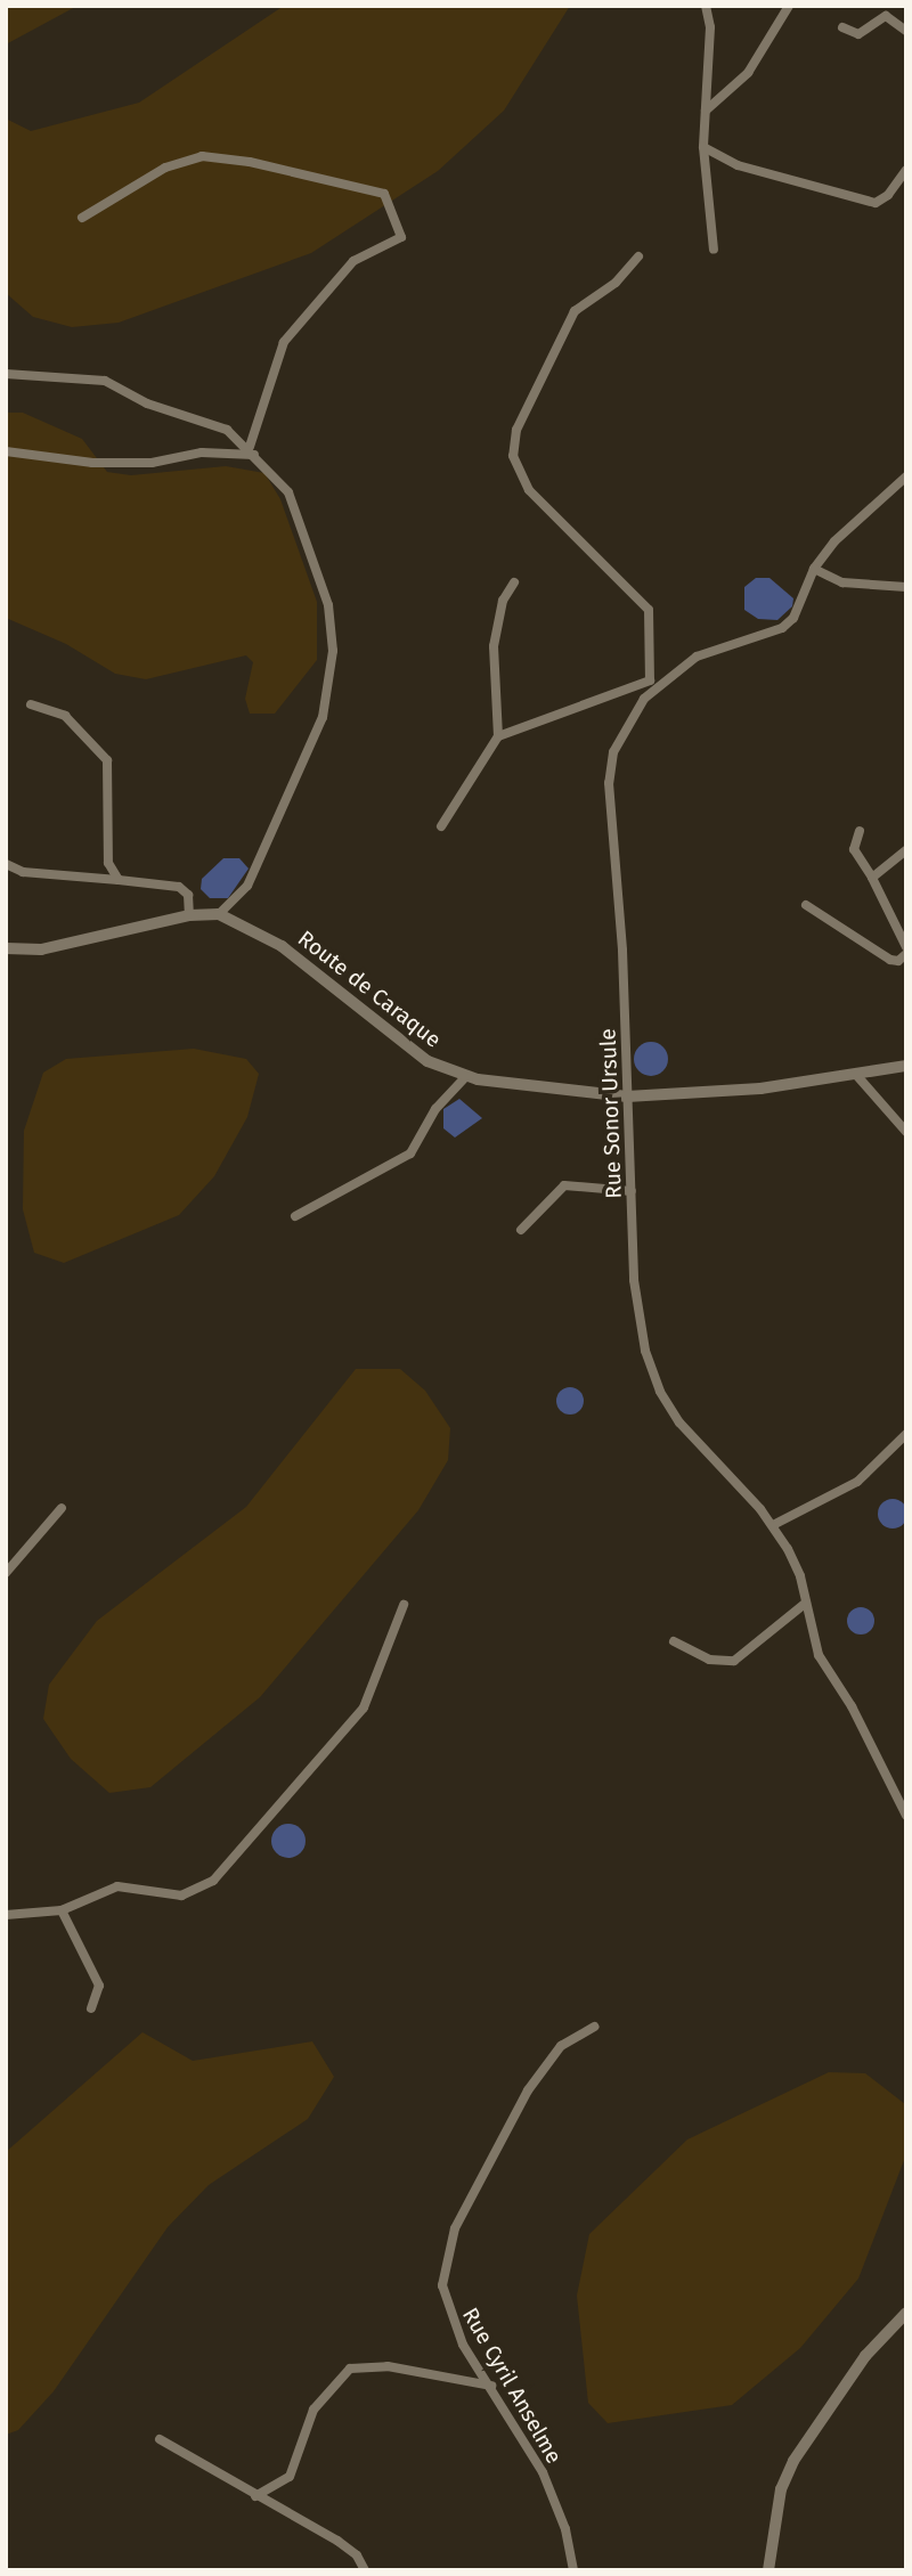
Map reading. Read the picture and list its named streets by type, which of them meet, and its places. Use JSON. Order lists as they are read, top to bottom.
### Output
{
  "streets": {
    "street": ["Route de Caraque", "Rue Sonor Ursule", "Rue Cyril Anselme"]
  },
  "crossings": [
    ["Route de Caraque", "Rue Sonor Ursule"]
  ]
}
